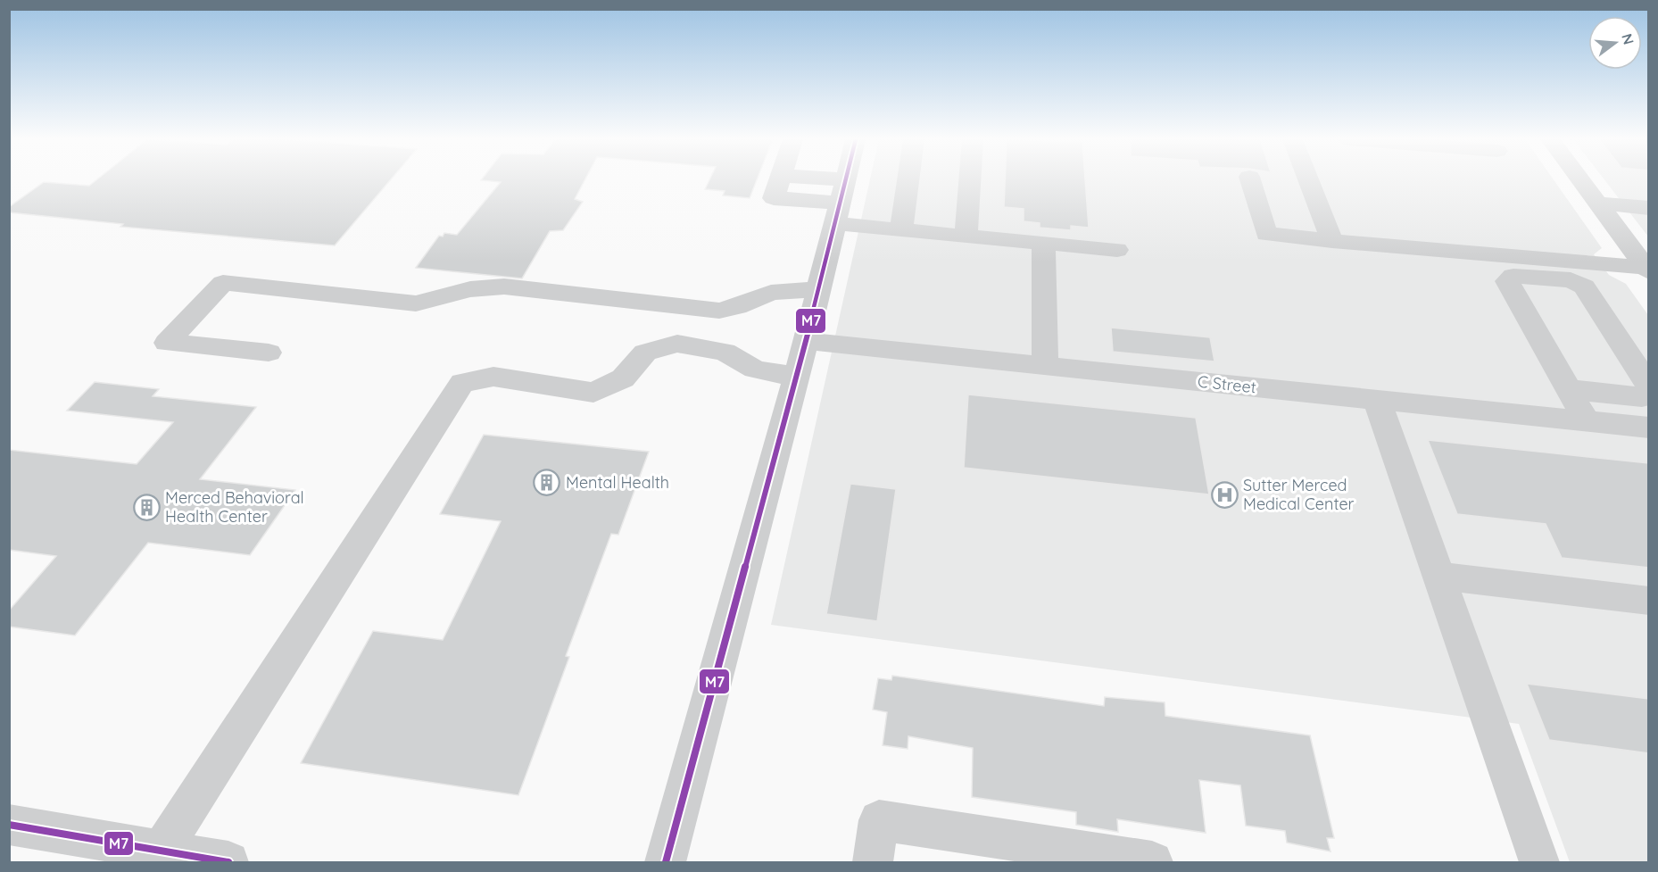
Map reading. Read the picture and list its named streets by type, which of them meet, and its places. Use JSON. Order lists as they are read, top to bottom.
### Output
{
  "streets": {
    "street": ["C Street"]
  },
  "places": {
    "building": ["Mental Health", "Merced Behavioral Health Center"],
    "hospital": ["Sutter Merced Medical Center"]
  },
  "lines": ["transit line M7"],
  "north": "right"
}
